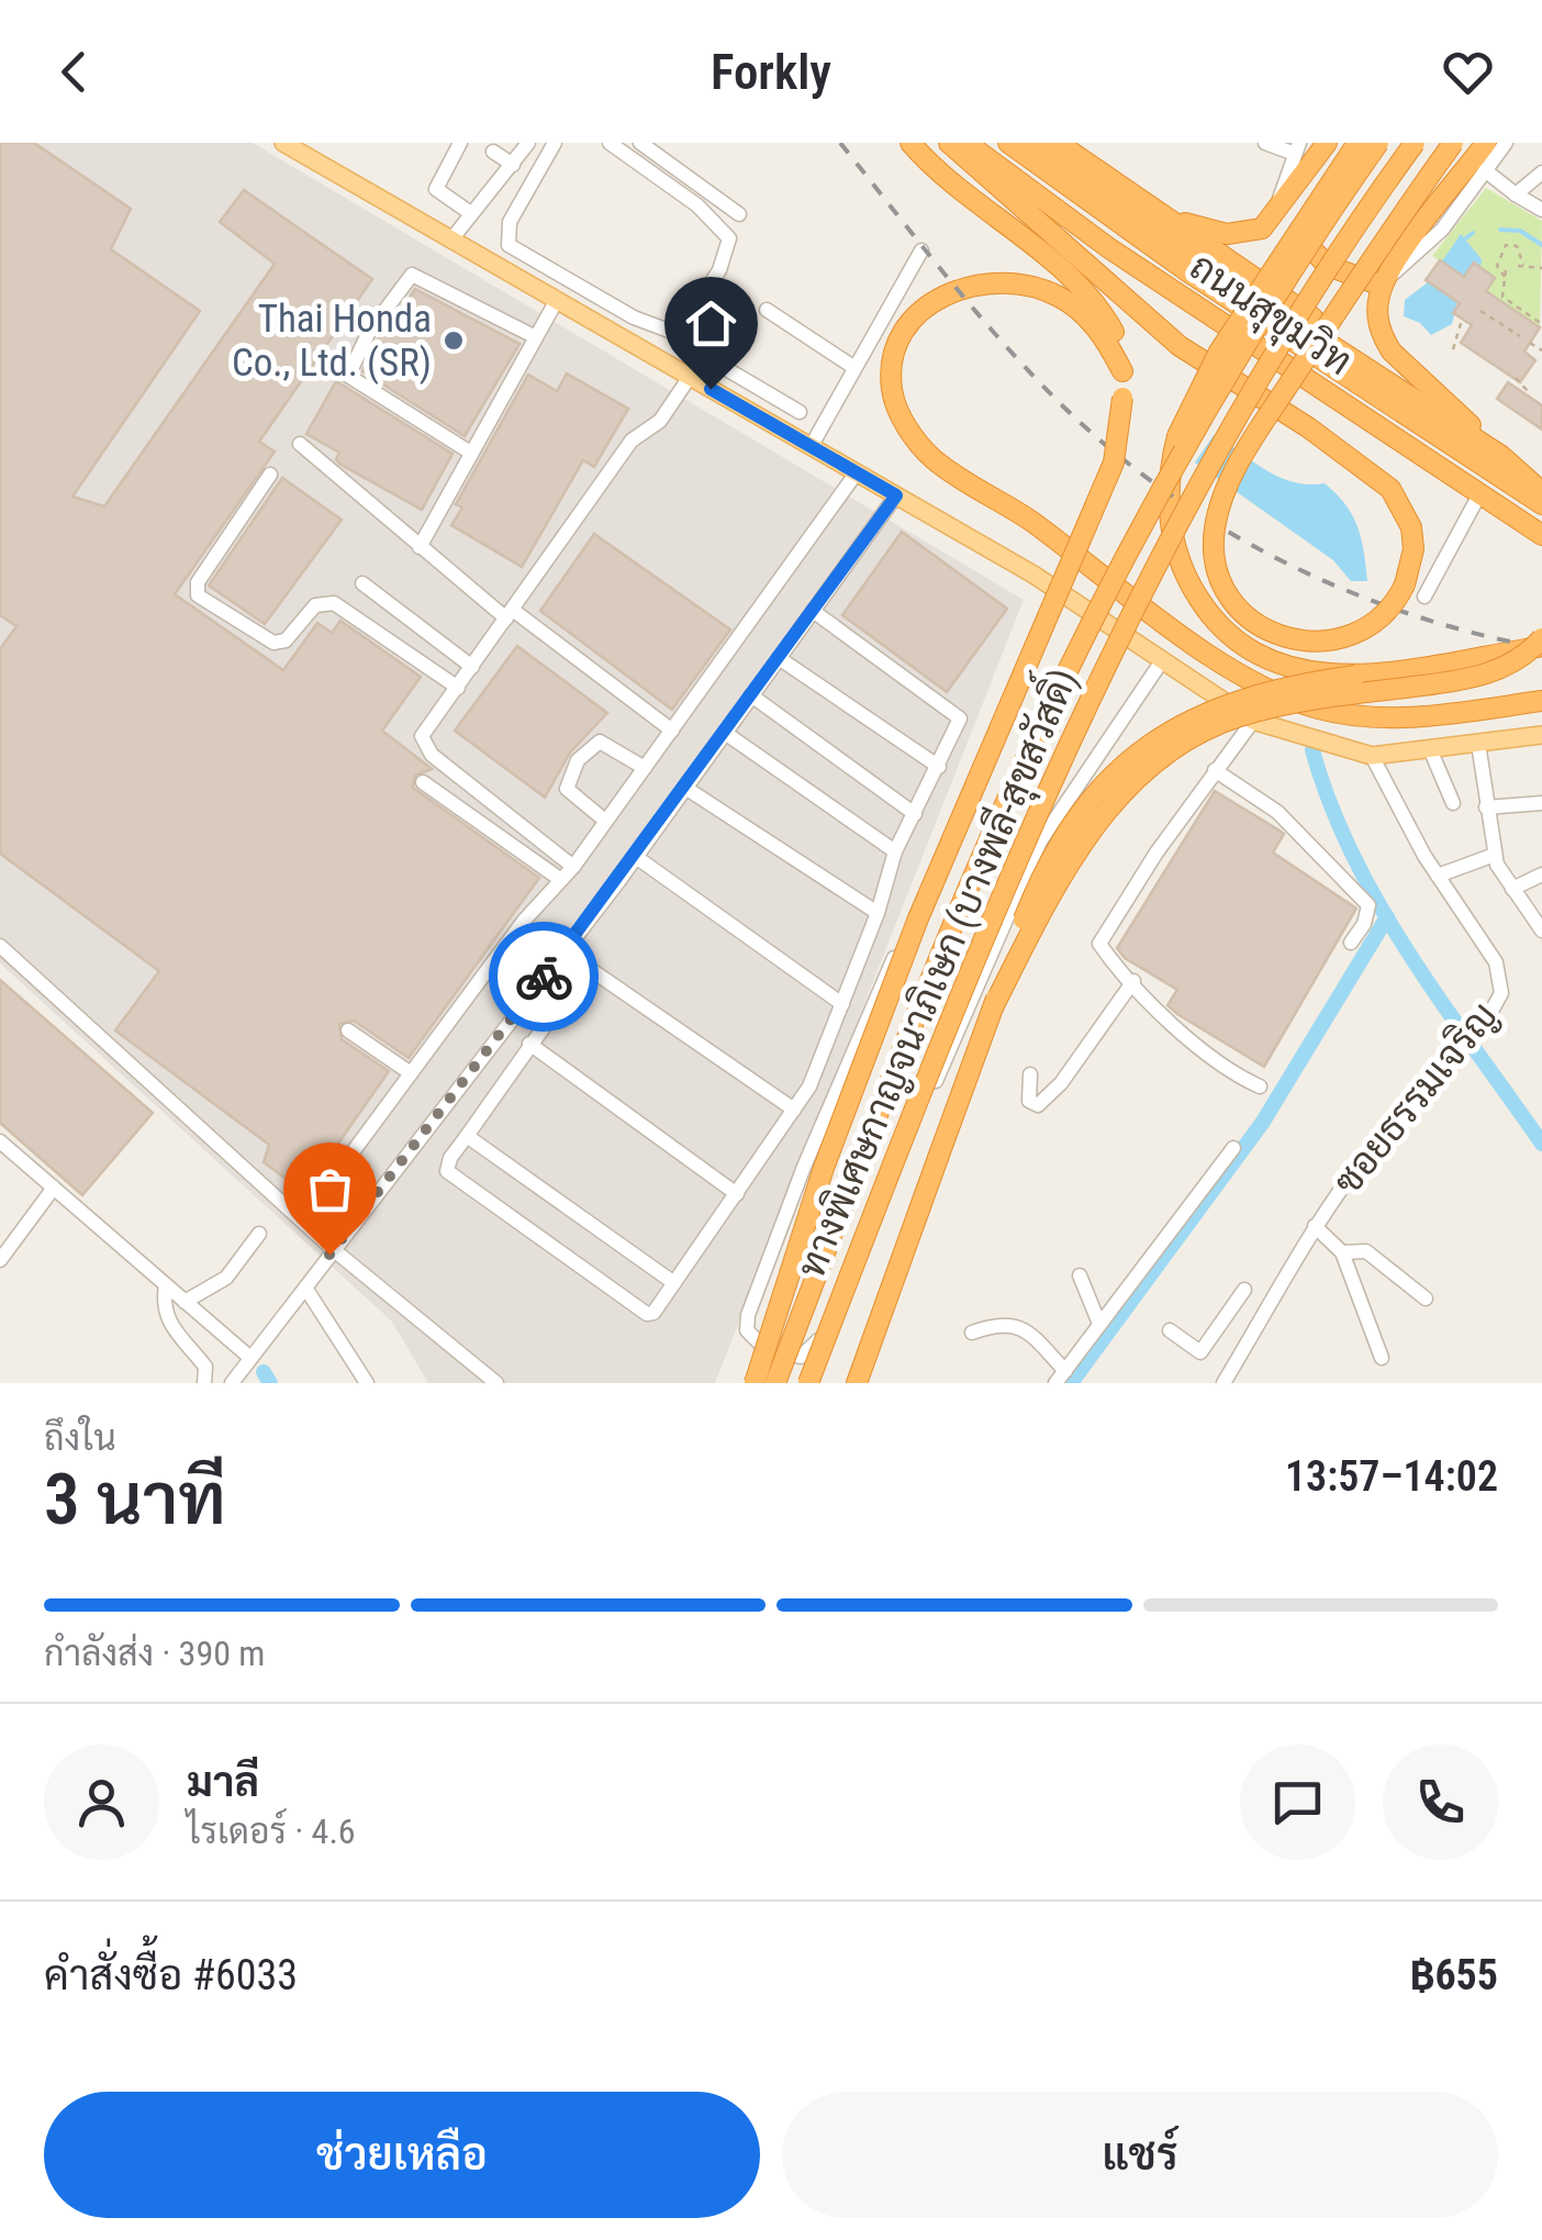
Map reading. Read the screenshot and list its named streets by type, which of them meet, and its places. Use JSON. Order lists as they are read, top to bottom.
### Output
{
  "streets": {
    "highway": ["ถนนสุขุมวิท", "ทางพิเศษกาญจนาภิเษก (บางพลี-สุขสวัสดิ์)"],
    "street": ["ซอยธรรมเจริญ"]
  },
  "places": ["Thai Honda Co., Ltd. (SR)"],
  "page": {
    "header": "Forkly",
    "heading": ["3 นาที", "ถึงใน", "13:57–14:02"],
    "panel": [
      "มาลี",
      "ไรเดอร์ · 4.6",
      "คำสั่งซื้อ #6033",
      "฿655"
    ],
    "bar": "กำลังส่ง · 390 m",
    "buttons": ["ช่วยเหลือ", "แชร์"]
  }
}
